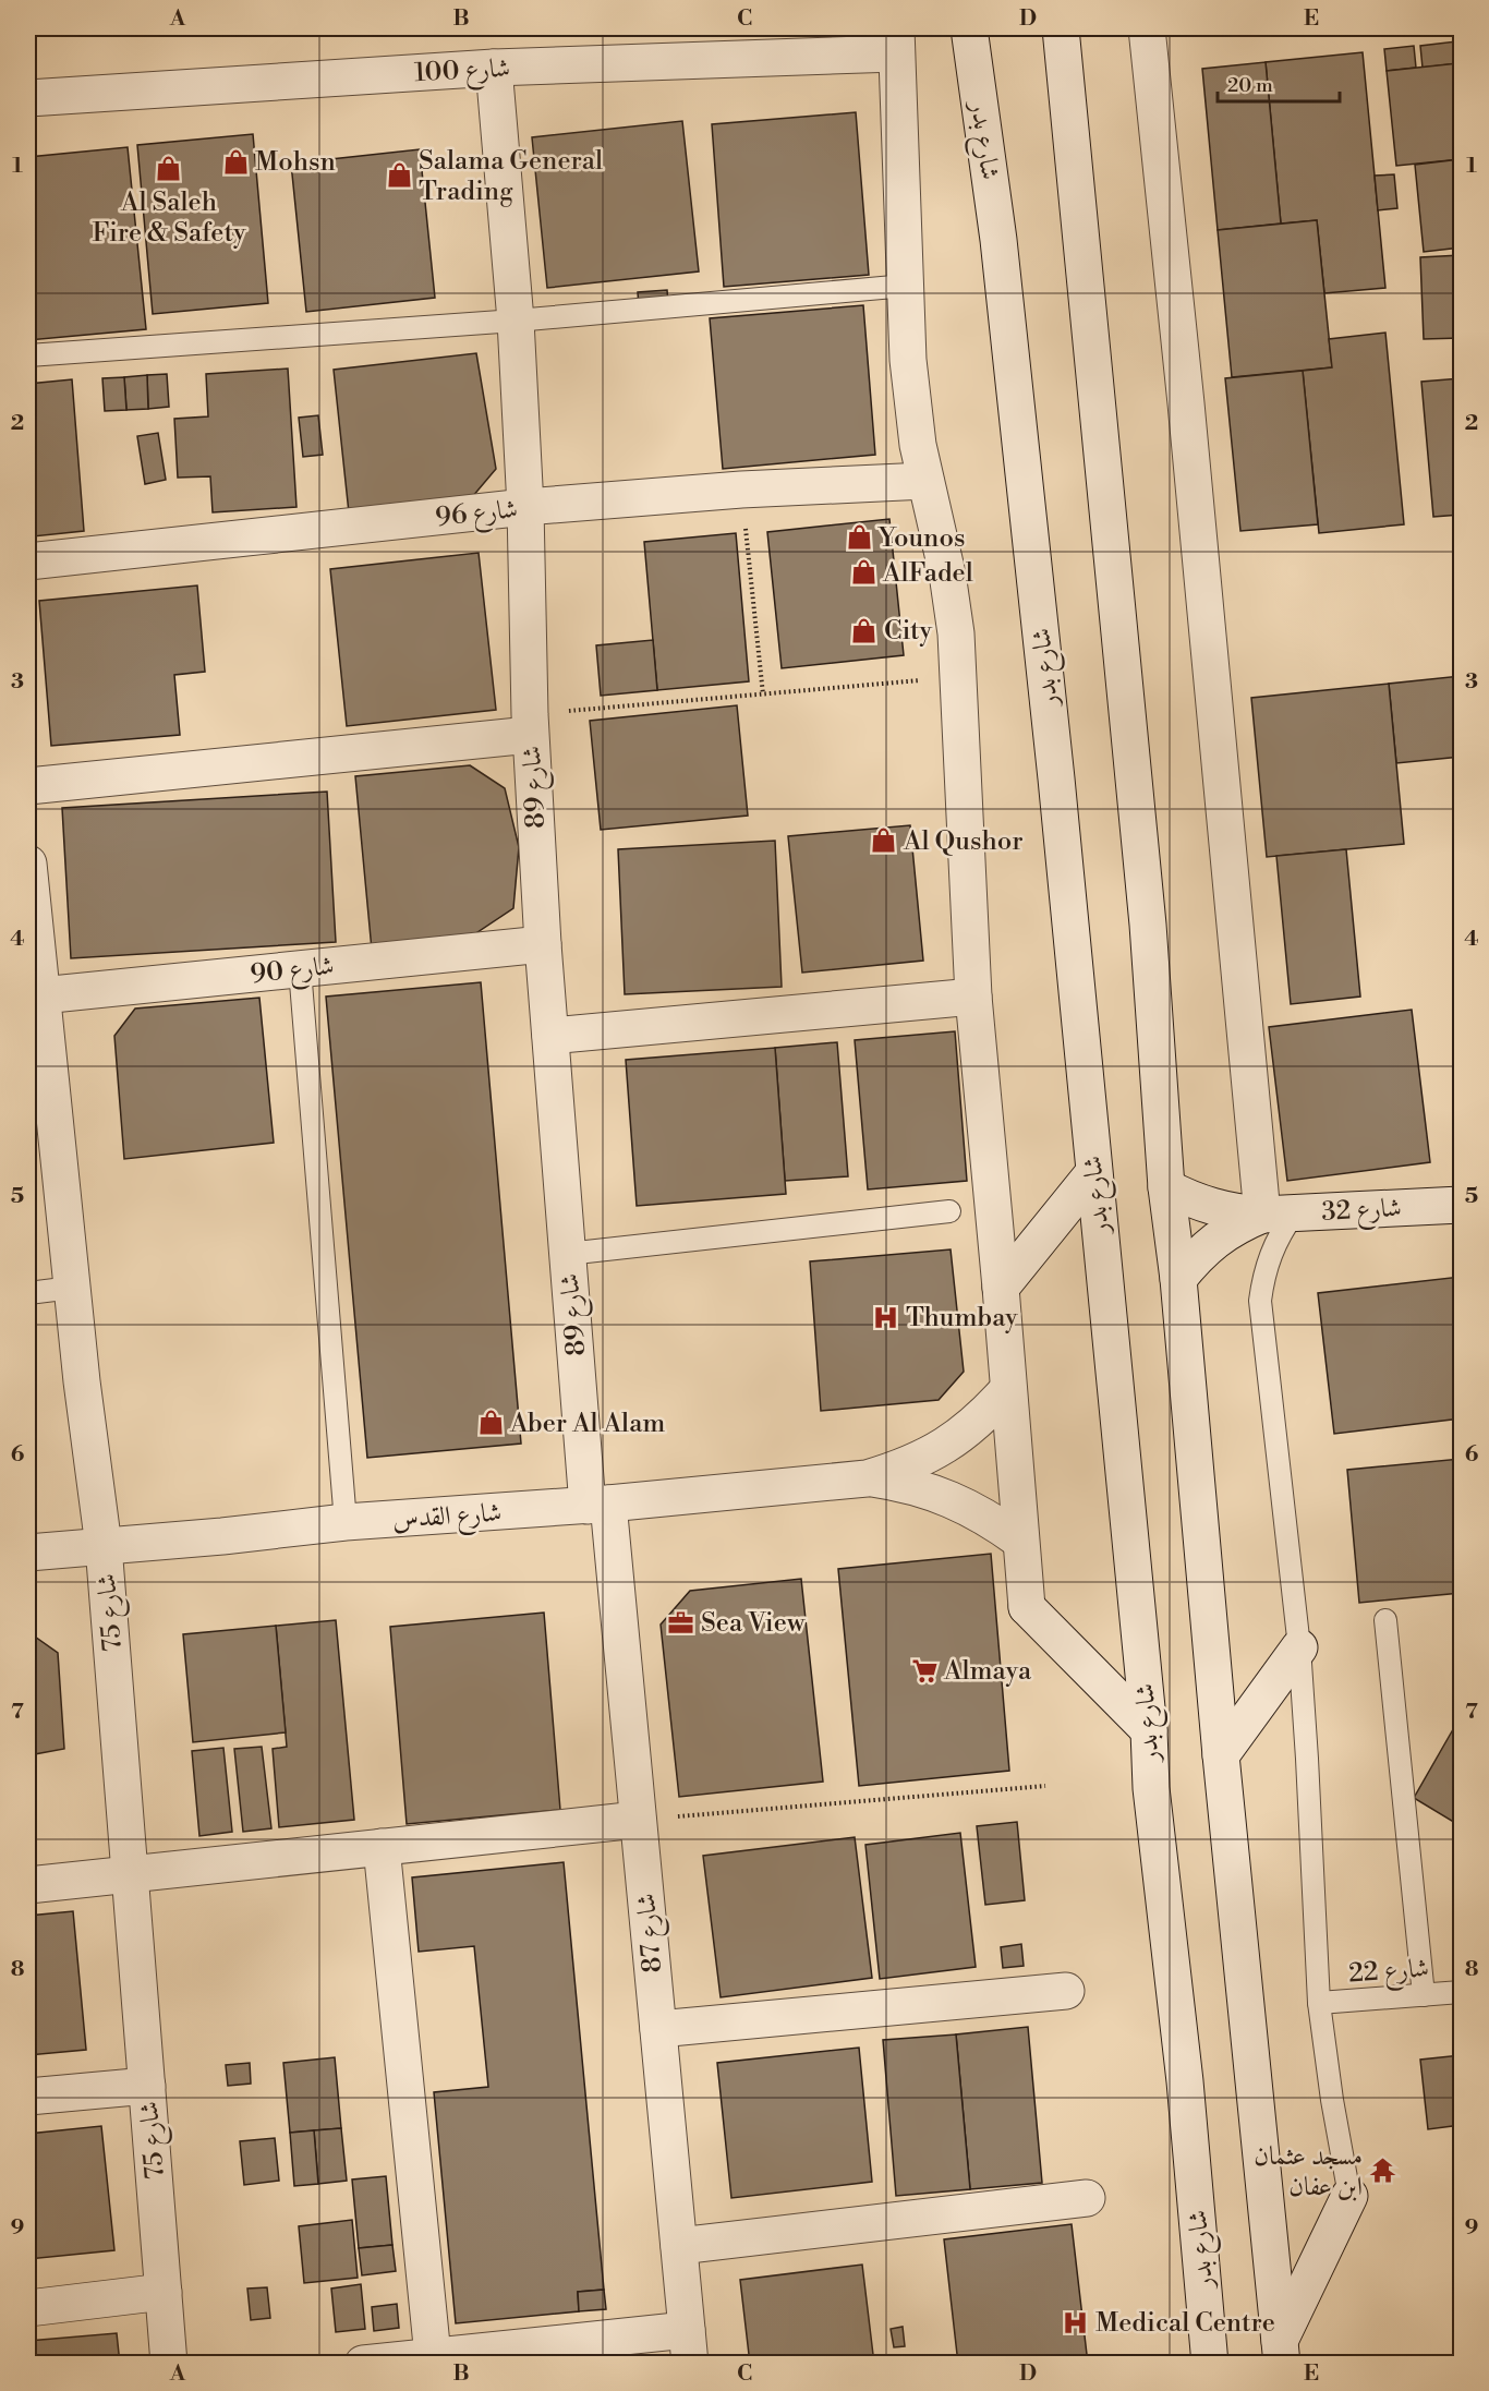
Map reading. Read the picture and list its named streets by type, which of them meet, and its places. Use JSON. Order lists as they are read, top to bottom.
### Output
{
  "streets": {
    "street": [
      "شارع 100",
      "شارع بدر",
      "شارع 96",
      "شارع 89",
      "شارع 90",
      "شارع 32",
      "شارع القدس",
      "شارع 75",
      "شارع 87"
    ],
    "lane": ["شارع 22"]
  },
  "crossings": [
    ["شارع 100", "شارع 89"],
    ["شارع 96", "شارع 89"],
    ["شارع 89", "شارع 90"],
    ["شارع 89", "شارع القدس"],
    ["شارع 89", "شارع 87"],
    ["شارع 90", "شارع 75"],
    ["شارع القدس", "شارع 75"],
    ["شارع القدس", "شارع 87"]
  ],
  "places": {
    "shop": [
      "Mohsn",
      "Al Saleh Fire & Safety",
      "Salama General Trading",
      "Younos",
      "AlFadel",
      "City",
      "Al Qushor",
      "Aber Al Alam"
    ],
    "hospital": ["Thumbay", "Medical Centre"],
    "office": ["Sea View"],
    "supermarket": ["Almaya"],
    "temple": ["مسجد عثمان ابن عفان"]
  },
  "scale_bar": "20 m",
  "grid": {
    "columns": [
      "A",
      "B",
      "C",
      "D",
      "E"
    ],
    "rows": [
      "1",
      "2",
      "3",
      "4",
      "5",
      "6",
      "7",
      "8",
      "9"
    ]
  }
}
